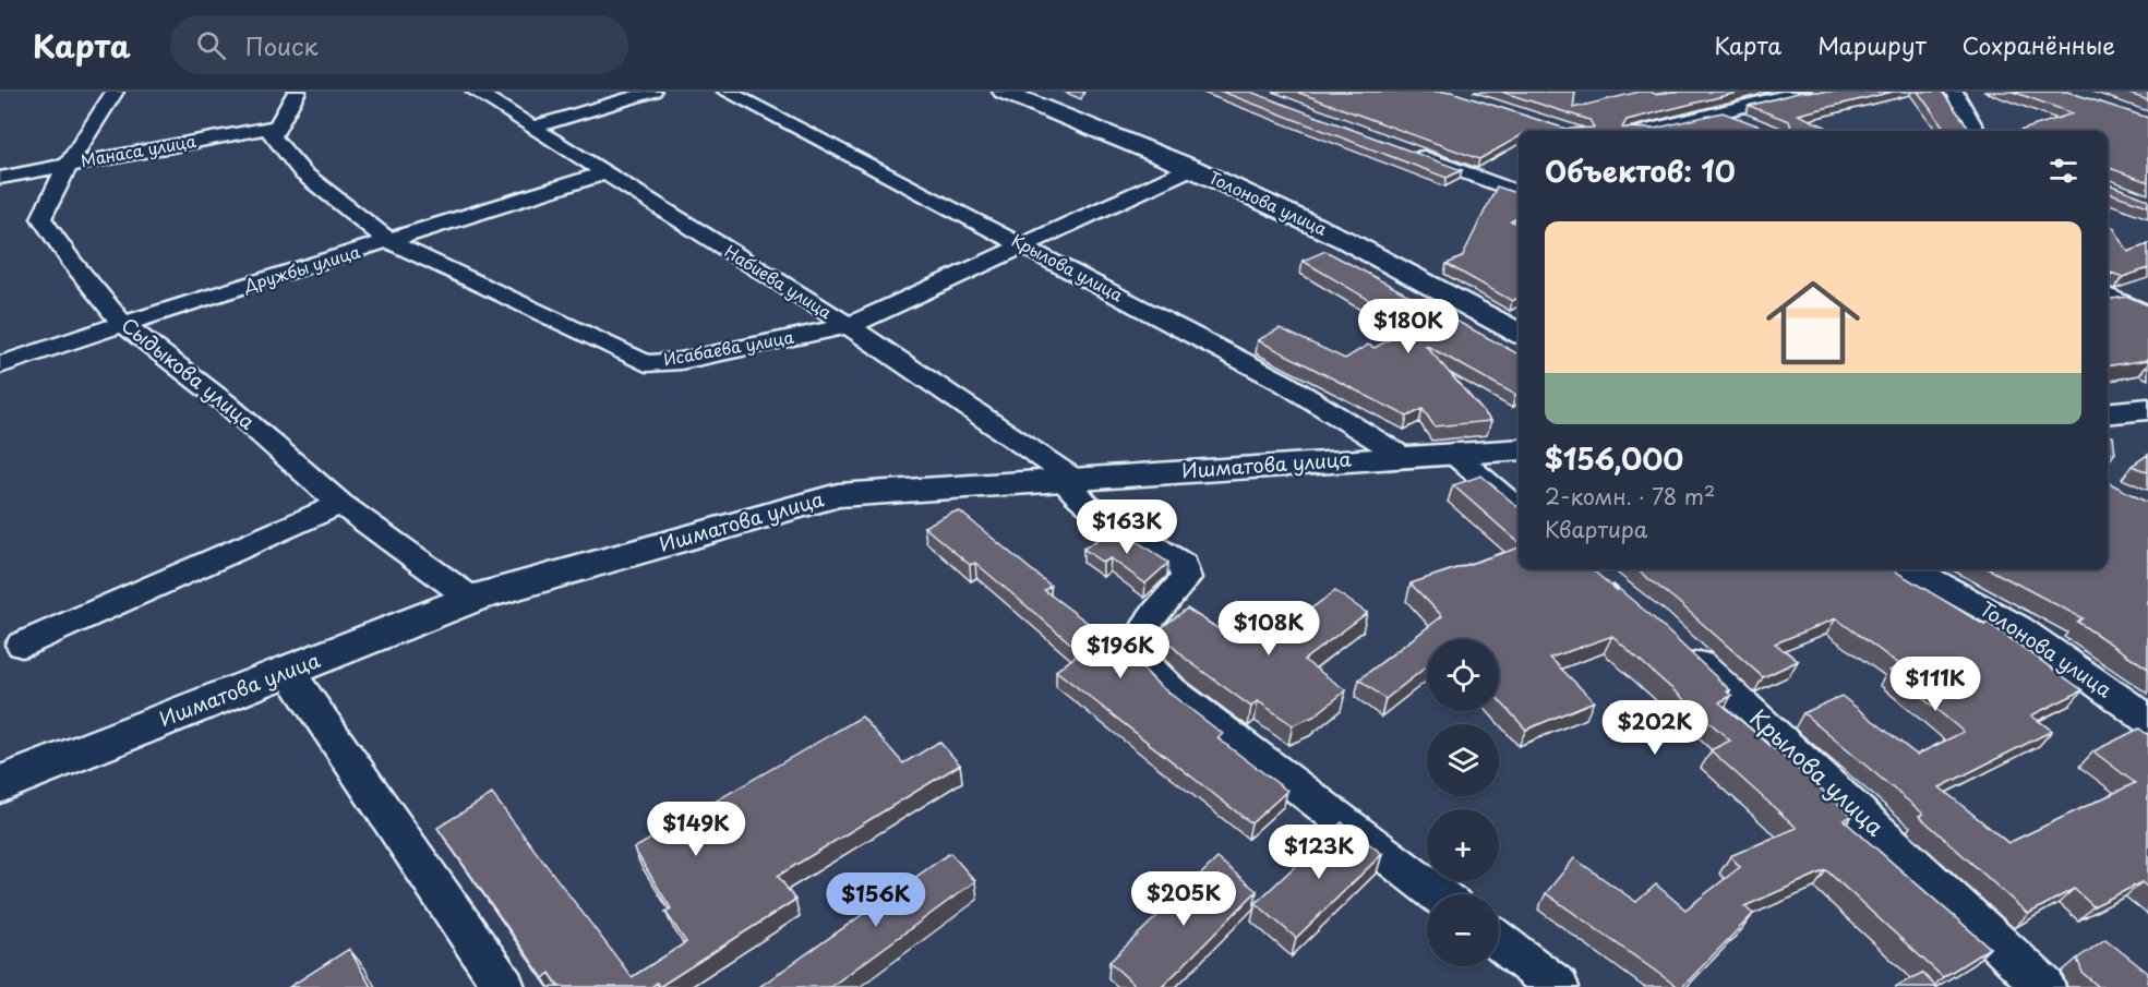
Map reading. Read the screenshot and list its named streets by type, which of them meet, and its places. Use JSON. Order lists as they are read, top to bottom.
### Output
{
  "streets": {
    "main road": ["Толонова улица", "Ишматова улица"],
    "street": [
      "Манаса улица",
      "Крылова улица",
      "Дружбы улица",
      "Набиева улица",
      "Исабаева улица",
      "Сыдыкова улица"
    ]
  },
  "crossings": [
    ["Манаса улица", "Исабаева улица"],
    ["Манаса улица", "Сыдыкова улица"],
    ["Толонова улица", "Исабаева улица"],
    ["Крылова улица", "Исабаева улица"],
    ["Крылова улица", "Ишматова улица"],
    ["Дружбы улица", "Набиева улица"],
    ["Дружбы улица", "Исабаева улица"],
    ["Дружбы улица", "Сыдыкова улица"],
    ["Набиева улица", "Исабаева улица"],
    ["Набиева улица", "Ишматова улица"],
    ["Сыдыкова улица", "Ишматова улица"]
  ],
  "page": {
    "header": "Карта",
    "search": "Поиск",
    "nav": ["Карта", "Маршрут", "Сохранённые"],
    "heading": "Объектов: 10",
    "list": [
      {
        "name": "$156,000",
        "note": "2-комн. · 78 m² · Квартира"
      }
    ],
    "price": [
      "$180K",
      "$163K",
      "$108K",
      "$196K",
      "$111K",
      "$202K",
      "$149K",
      "$123K",
      "$205K",
      "$156K"
    ],
    "map_buttons": ["+", "−"]
  }
}
